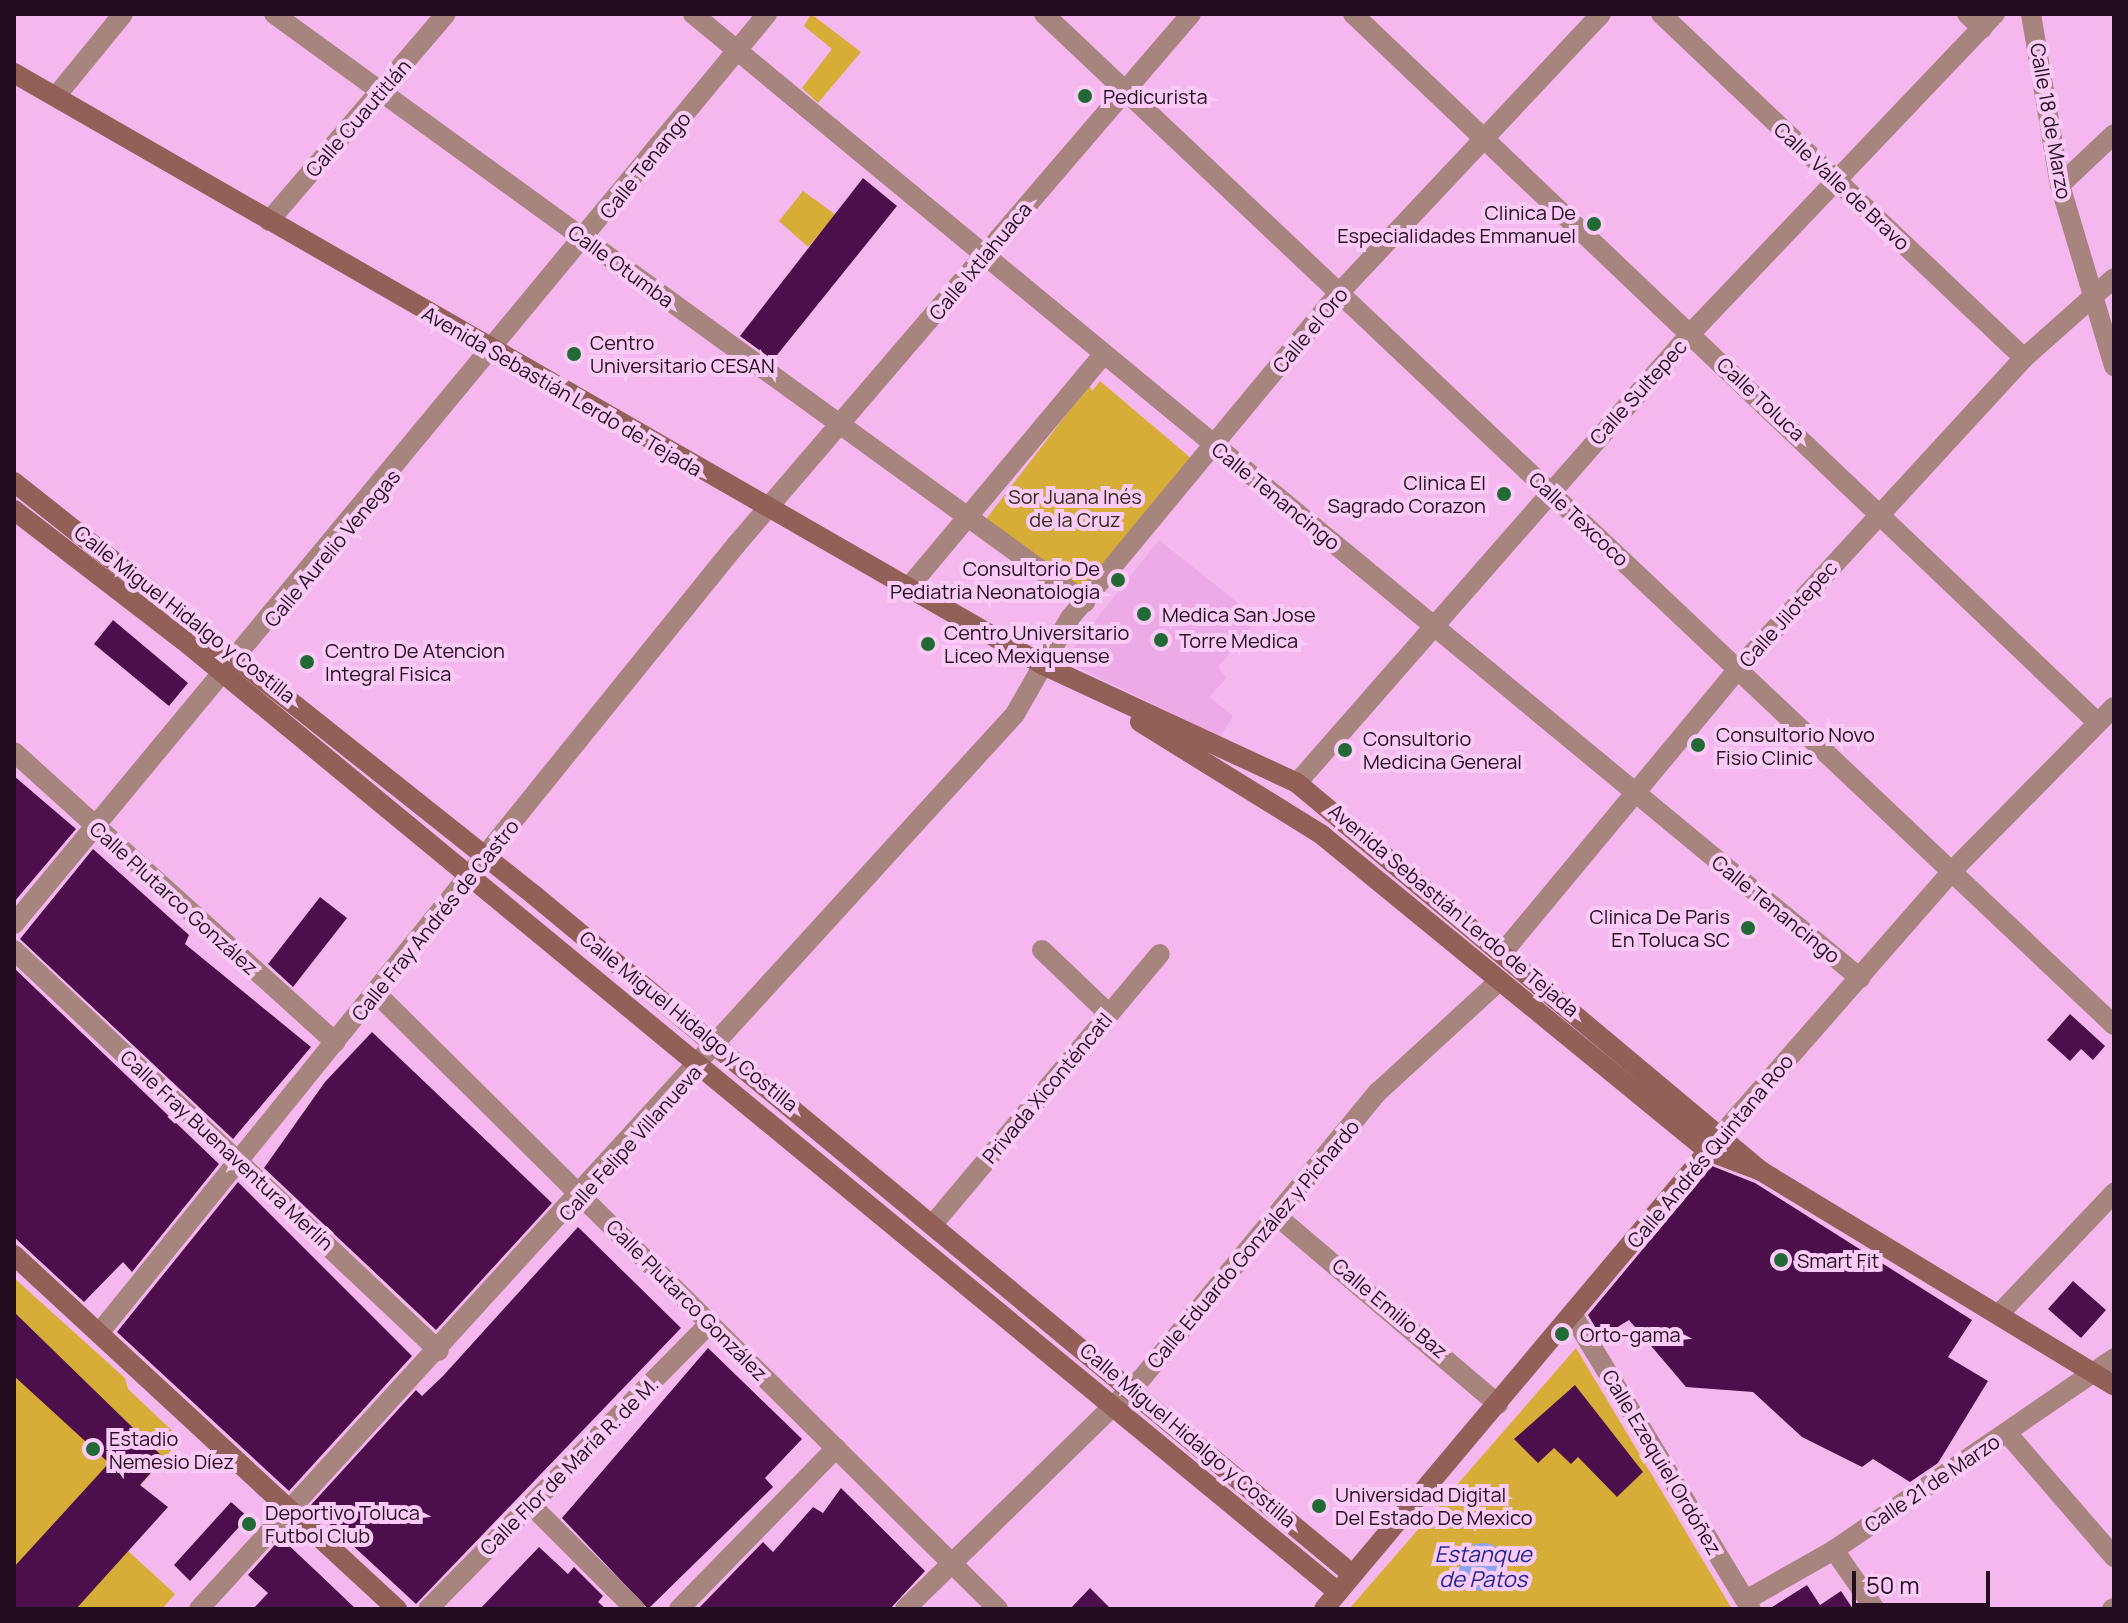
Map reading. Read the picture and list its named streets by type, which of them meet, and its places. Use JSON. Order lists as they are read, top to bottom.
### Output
{
  "streets": {
    "main road": ["Avenida Sebastián Lerdo de Tejada", "Calle Miguel Hidalgo y Costilla", "Calle Andrés Quintana Roo"],
    "street": [
      "Calle Cuautitlán",
      "Calle 18 de Marzo",
      "Calle Tenango",
      "Calle Valle de Bravo",
      "Calle Ixtlahuaca",
      "Calle Otumba",
      "Calle el Oro",
      "Calle Sultepec",
      "Calle Toluca",
      "Calle Tenancingo",
      "Calle Texcoco",
      "Calle Aurelio Venegas",
      "Calle Jilotepec",
      "Calle Plutarco González",
      "Calle Fray Andrés de Castro",
      "Privada Xiconténcatl",
      "Calle Felipe Villanueva",
      "Calle Fray Buenaventura Merlín",
      "Calle Eduardo González y Pichardo",
      "Calle Emilio Baz",
      "Calle Ezequiel Ordóñez",
      "Calle Flor de María R. de M.",
      "Calle 21 de Marzo"
    ]
  },
  "crossings": [
    ["Calle Cuautitlán", "Calle Otumba"],
    ["Calle Cuautitlán", "Avenida Sebastián Lerdo de Tejada"],
    ["Calle 18 de Marzo", "Calle Jilotepec"],
    ["Calle Tenango", "Calle Otumba"],
    ["Calle Tenango", "Avenida Sebastián Lerdo de Tejada"],
    ["Calle Tenango", "Calle Tenancingo"],
    ["Calle Tenango", "Calle Aurelio Venegas"],
    ["Calle Valle de Bravo", "Calle Sultepec"],
    ["Calle Valle de Bravo", "Calle Jilotepec"],
    ["Calle Ixtlahuaca", "Calle Otumba"],
    ["Calle Ixtlahuaca", "Avenida Sebastián Lerdo de Tejada"],
    ["Calle Ixtlahuaca", "Calle Tenancingo"],
    ["Calle Ixtlahuaca", "Calle Texcoco"],
    ["Calle Ixtlahuaca", "Calle Fray Andrés de Castro"],
    ["Calle Otumba", "Calle el Oro"],
    ["Calle el Oro", "Avenida Sebastián Lerdo de Tejada"],
    ["Calle el Oro", "Calle Toluca"],
    ["Calle el Oro", "Calle Tenancingo"],
    ["Calle el Oro", "Calle Texcoco"],
    ["Calle el Oro", "Calle Felipe Villanueva"],
    ["Avenida Sebastián Lerdo de Tejada", "Calle Sultepec"],
    ["Avenida Sebastián Lerdo de Tejada", "Calle Aurelio Venegas"],
    ["Avenida Sebastián Lerdo de Tejada", "Calle Jilotepec"],
    ["Avenida Sebastián Lerdo de Tejada", "Calle Fray Andrés de Castro"],
    ["Avenida Sebastián Lerdo de Tejada", "Calle Felipe Villanueva"],
    ["Avenida Sebastián Lerdo de Tejada", "Calle Andrés Quintana Roo"],
    ["Avenida Sebastián Lerdo de Tejada", "Calle Eduardo González y Pichardo"],
    ["Avenida Sebastián Lerdo de Tejada", "Calle 21 de Marzo"],
    ["Calle Sultepec", "Calle Toluca"],
    ["Calle Sultepec", "Calle Tenancingo"],
    ["Calle Sultepec", "Calle Texcoco"],
    ["Calle Toluca", "Calle Jilotepec"],
    ["Calle Toluca", "Calle Andrés Quintana Roo"],
    ["Calle Tenancingo", "Calle Jilotepec"],
    ["Calle Tenancingo", "Calle Andrés Quintana Roo"],
    ["Calle Texcoco", "Calle Jilotepec"],
    ["Calle Texcoco", "Calle Andrés Quintana Roo"],
    ["Calle Aurelio Venegas", "Calle Miguel Hidalgo y Costilla"],
    ["Calle Aurelio Venegas", "Calle Plutarco González"],
    ["Calle Miguel Hidalgo y Costilla", "Calle Fray Andrés de Castro"],
    ["Calle Miguel Hidalgo y Costilla", "Privada Xiconténcatl"],
    ["Calle Miguel Hidalgo y Costilla", "Calle Felipe Villanueva"],
    ["Calle Miguel Hidalgo y Costilla", "Calle Andrés Quintana Roo"],
    ["Calle Miguel Hidalgo y Costilla", "Calle Eduardo González y Pichardo"],
    ["Calle Plutarco González", "Calle Fray Andrés de Castro"],
    ["Calle Plutarco González", "Calle Felipe Villanueva"],
    ["Calle Plutarco González", "Calle Eduardo González y Pichardo"],
    ["Calle Plutarco González", "Calle Flor de María R. de M."],
    ["Calle Fray Andrés de Castro", "Calle Fray Buenaventura Merlín"],
    ["Calle Felipe Villanueva", "Calle Fray Buenaventura Merlín"],
    ["Calle Andrés Quintana Roo", "Calle Emilio Baz"],
    ["Calle Andrés Quintana Roo", "Calle Ezequiel Ordóñez"],
    ["Calle Eduardo González y Pichardo", "Calle Emilio Baz"],
    ["Calle Ezequiel Ordóñez", "Calle 21 de Marzo"]
  ],
  "water": ["Estanque de Patos"],
  "parks": ["Sor Juana Inés de la Cruz"],
  "places": [
    "Pedicurista",
    "Clinica De Especialidades Emmanuel",
    "Centro Universitario CESAN",
    "Clinica El Sagrado Corazon",
    "Consultorio De Pediatria Neonatologia",
    "Medica San Jose",
    "Torre Medica",
    "Centro Universitario Liceo Mexiquense",
    "Centro De Atencion Integral Fisica",
    "Consultorio Novo Fisio Clinic",
    "Consultorio Medicina General",
    "Clinica De Paris En Toluca SC",
    "Smart Fit",
    "Orto-gama",
    "Estadio Nemesio Díez",
    "Universidad Digital Del Estado De Mexico",
    "Deportivo Toluca Futbol Club"
  ],
  "scale_bar": "50 m"
}
